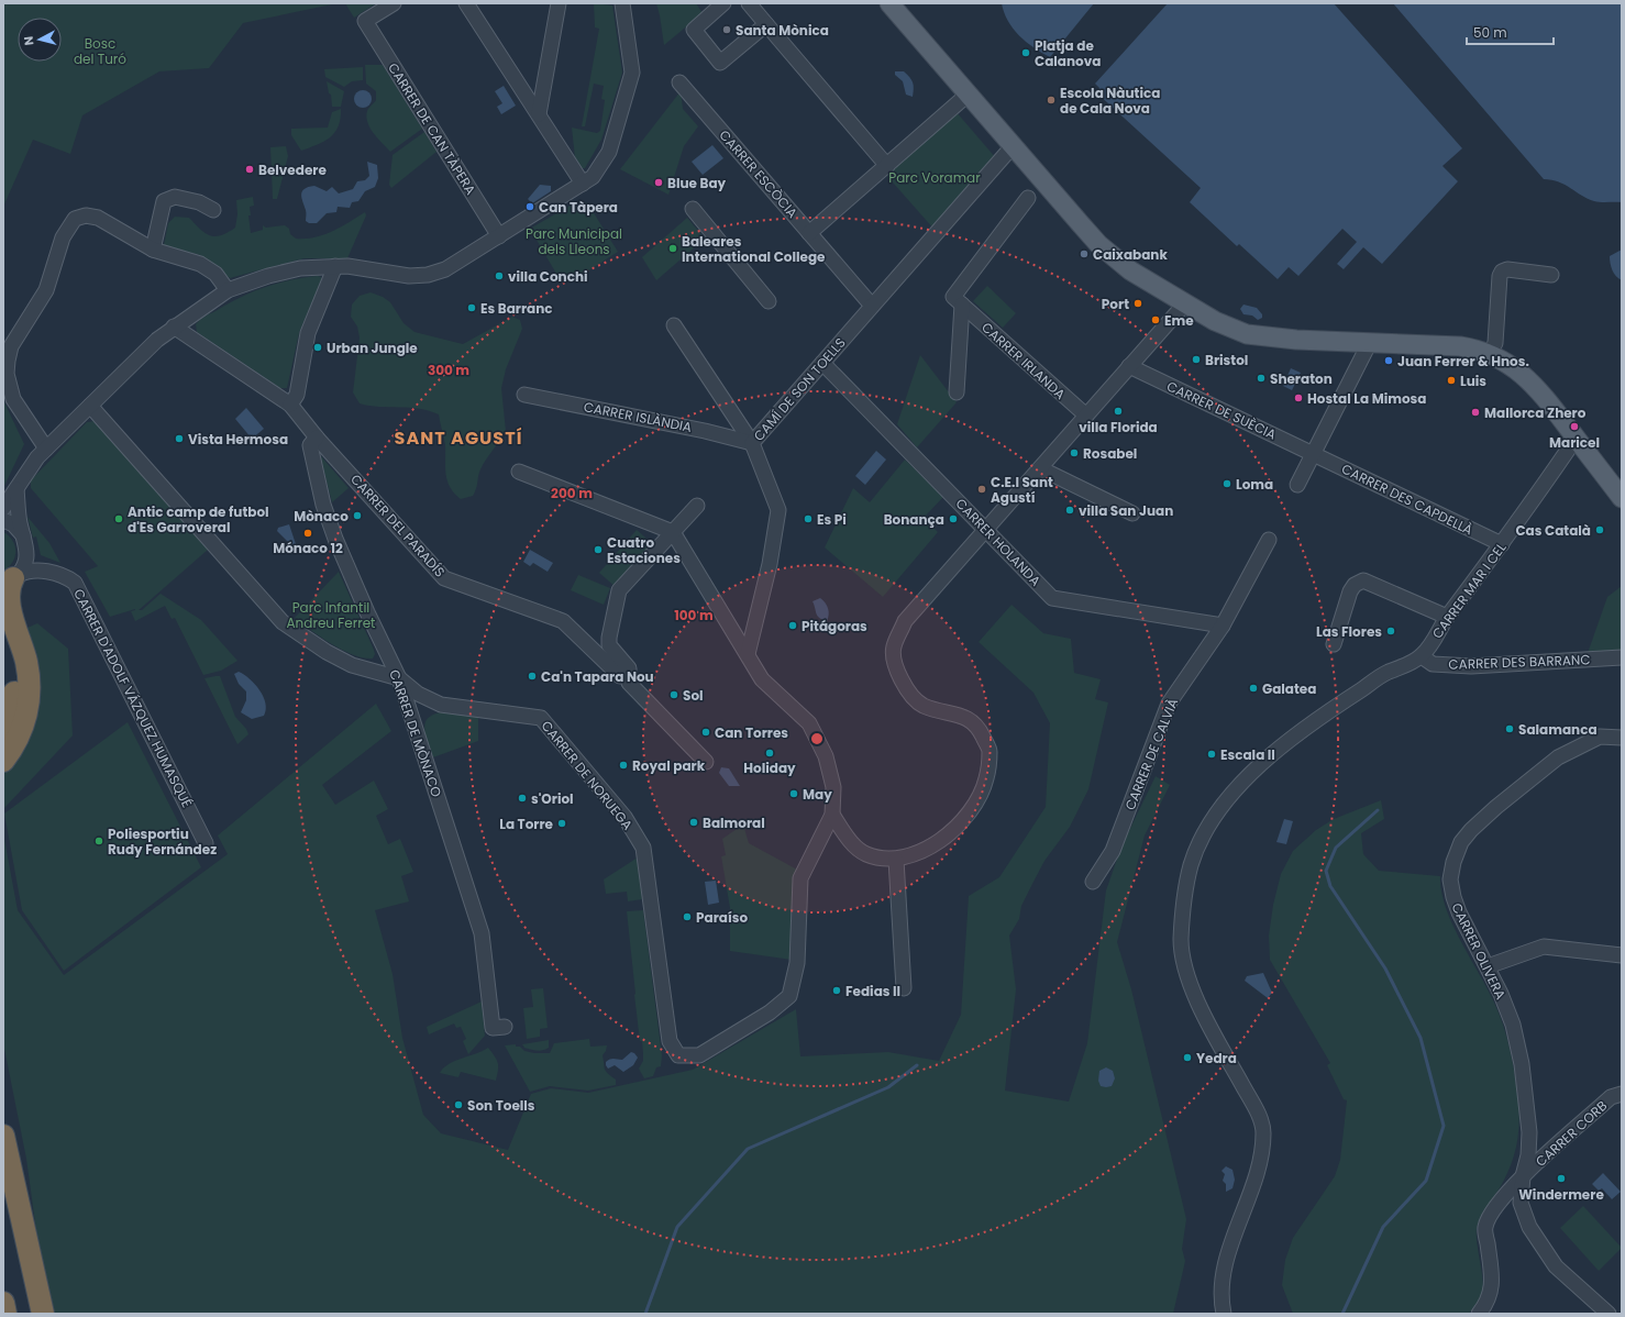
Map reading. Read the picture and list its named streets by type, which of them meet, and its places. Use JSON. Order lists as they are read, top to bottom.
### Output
{
  "streets": {
    "street": [
      "CARRER DE CAN TÀPERA",
      "CARRER ESCÒCIA",
      "CARRER IRLANDA",
      "CAMÍ DE SON TOELLS",
      "CARRER DE SUÈCIA",
      "CARRER ISLÀNDIA",
      "CARRER DES CAPDELLÀ",
      "CARRER DEL PARADÍS",
      "CARRER HOLANDA",
      "CARRER MAR I CEL",
      "CARRER DES BARRANC",
      "CARRER D'ADOLF VÁZQUEZ HUMASQUÉ",
      "CARRER DE MÒNACO",
      "CARRER DE CALVIÀ",
      "CARRER DE NORUEGA",
      "CARRER OLIVERA",
      "CARRER CORB"
    ]
  },
  "crossings": [
    ["CARRER ESCÒCIA", "CAMÍ DE SON TOELLS"],
    ["CAMÍ DE SON TOELLS", "CARRER ISLÀNDIA"],
    ["CAMÍ DE SON TOELLS", "CARRER HOLANDA"],
    ["CARRER DE SUÈCIA", "CARRER DES CAPDELLÀ"],
    ["CARRER DES CAPDELLÀ", "CARRER MAR I CEL"],
    ["CARRER DEL PARADÍS", "CARRER DE MÒNACO"],
    ["CARRER HOLANDA", "CARRER DE CALVIÀ"],
    ["CARRER MAR I CEL", "CARRER DES BARRANC"],
    ["CARRER DE MÒNACO", "CARRER DE NORUEGA"],
    ["CARRER OLIVERA", "CARRER CORB"]
  ],
  "districts": ["SANT AGUSTÍ"],
  "parks": [
    "Bosc del Turó",
    "Parc Voramar",
    "Parc Municipal dels Lleons",
    "Parc Infantil Andreu Ferret"
  ],
  "places": [
    "Santa Mònica",
    "Platja de Calanova",
    "Escola Nàutica de Cala Nova",
    "Belvedere",
    "Blue Bay",
    "Can Tàpera",
    "Baleares International College",
    "Caixabank",
    "villa Conchi",
    "Port",
    "Es Barranc",
    "Eme",
    "Urban Jungle",
    "Bristol",
    "Juan Ferrer & Hnos.",
    "Sheraton",
    "Luis",
    "Hostal La Mimosa",
    "villa Florida",
    "Mallorca Zhero",
    "Maricel",
    "Vista Hermosa",
    "Rosabel",
    "Loma",
    "C.E.I Sant Agustí",
    "villa San Juan",
    "Mònaco",
    "Antic camp de futbol d'Es Garroveral",
    "Es Pi",
    "Bonança",
    "Cas Català",
    "Mónaco 12",
    "Cuatro Estaciones",
    "Pitágoras",
    "Las Flores",
    "Ca'n Tapara Nou",
    "Galatea",
    "Sol",
    "Salamanca",
    "Can Torres",
    "Holiday",
    "Escala II",
    "Royal park",
    "May",
    "s'Oriol",
    "Balmoral",
    "La Torre",
    "Poliesportiu Rudy Fernández",
    "Paraíso",
    "Fedias II",
    "Yedra",
    "Son Toells",
    "Windermere"
  ],
  "scale_bar": "50 m",
  "north": "left",
  "rings": ["300 m", "200 m", "100 m"]
}
